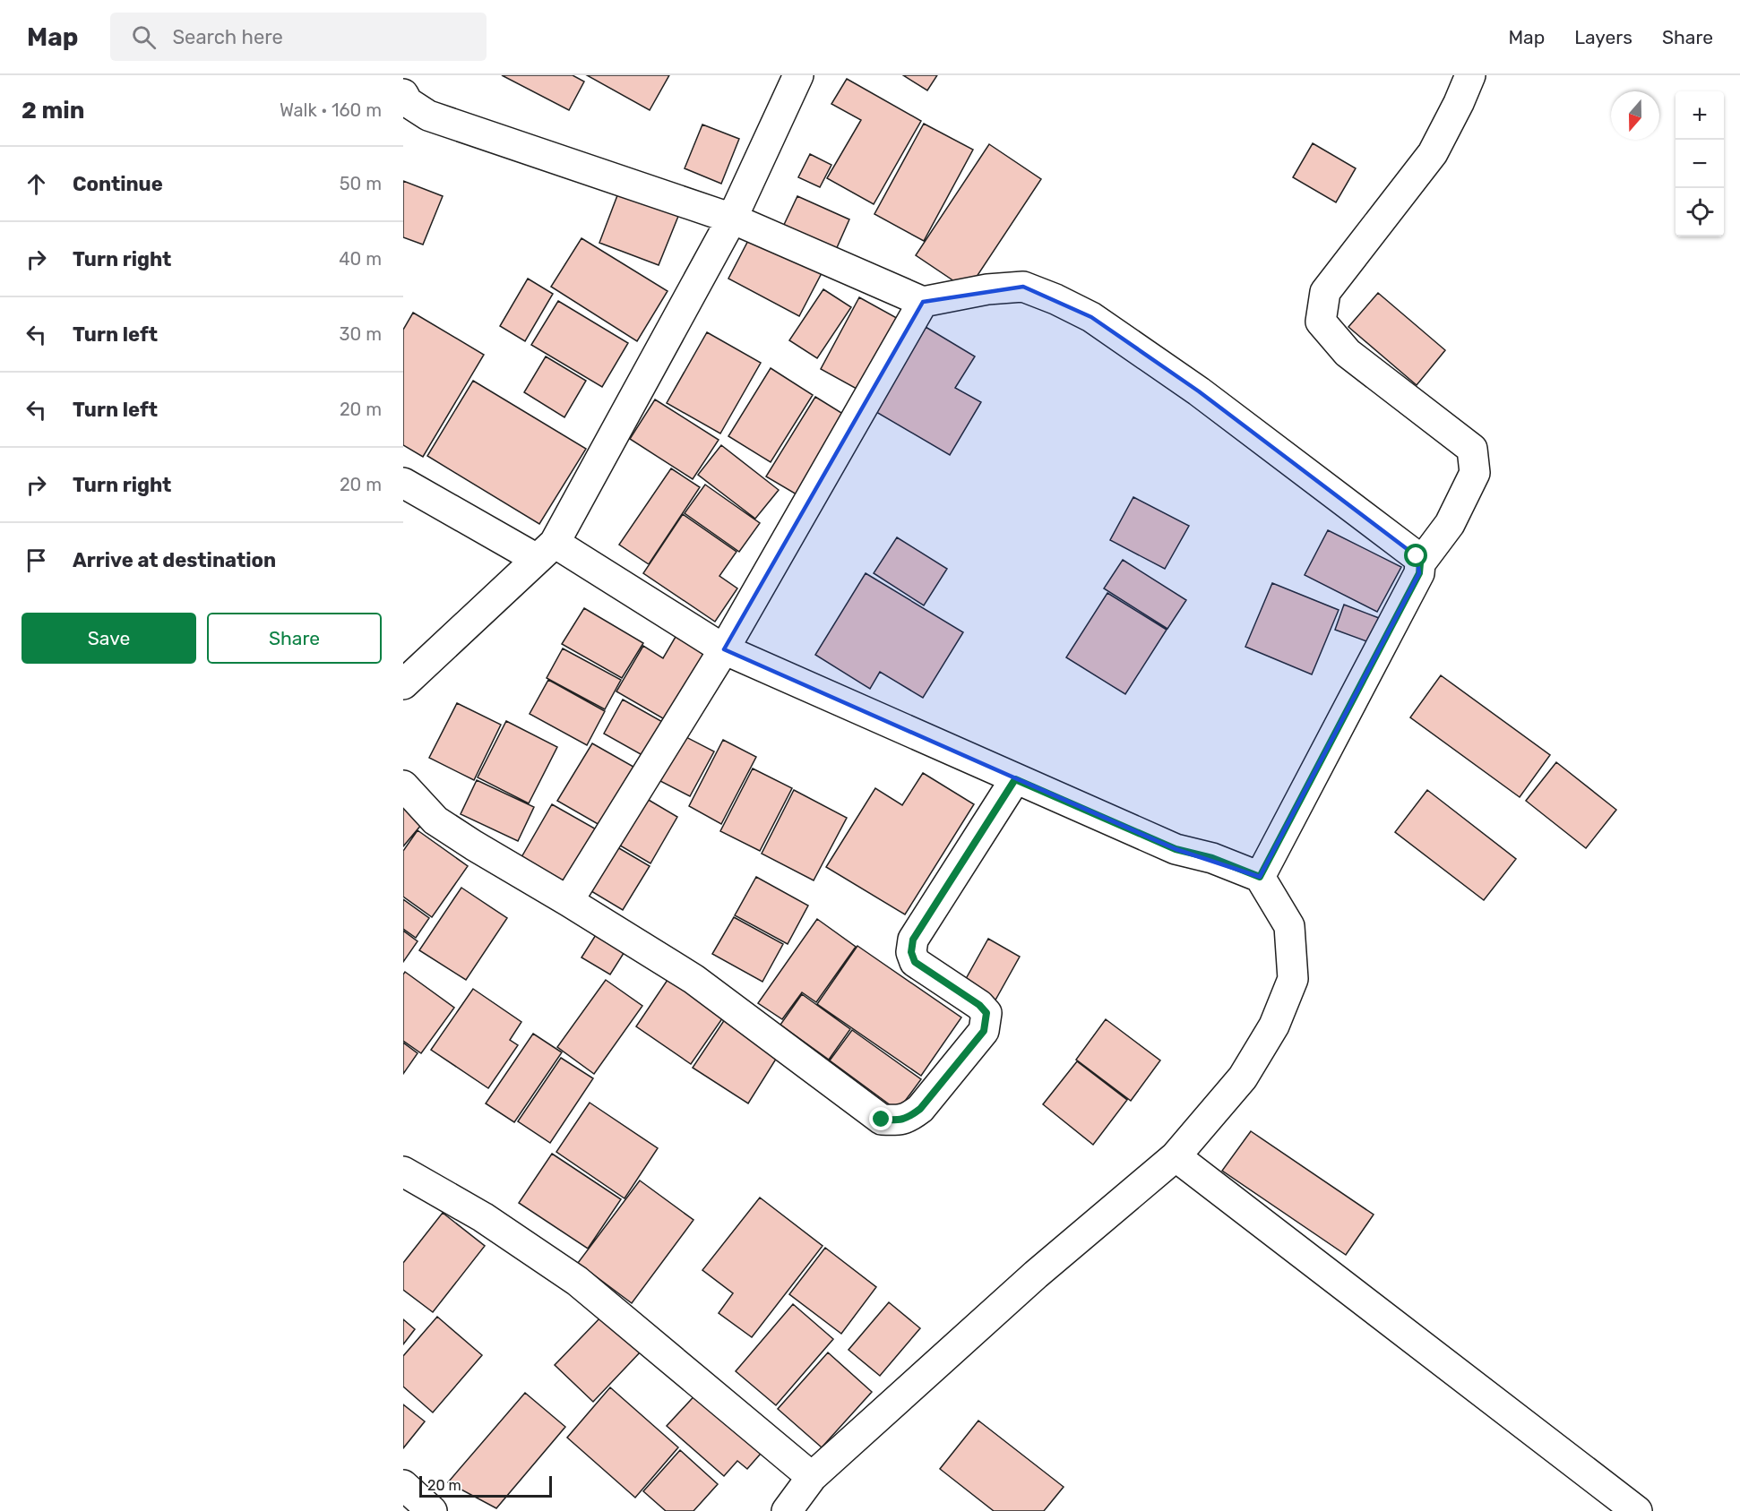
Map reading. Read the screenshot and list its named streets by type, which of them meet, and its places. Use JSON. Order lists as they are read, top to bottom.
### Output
{
  "scale_bar": "20 m",
  "north": "bottom",
  "page": {
    "header": "Map",
    "search": "Search here",
    "nav": ["Map", "Layers", "Share"],
    "heading": ["2 min", "Walk · 160 m"],
    "map_buttons": ["+", "−"],
    "list": [
      ["Continue", "50 m"],
      ["Turn right", "40 m"],
      ["Turn left", "30 m"],
      ["Turn left", "20 m"],
      ["Turn right", "20 m"],
      "Arrive at destination"
    ],
    "buttons": ["Save", "Share"],
    "scale": "20 m"
  }
}
